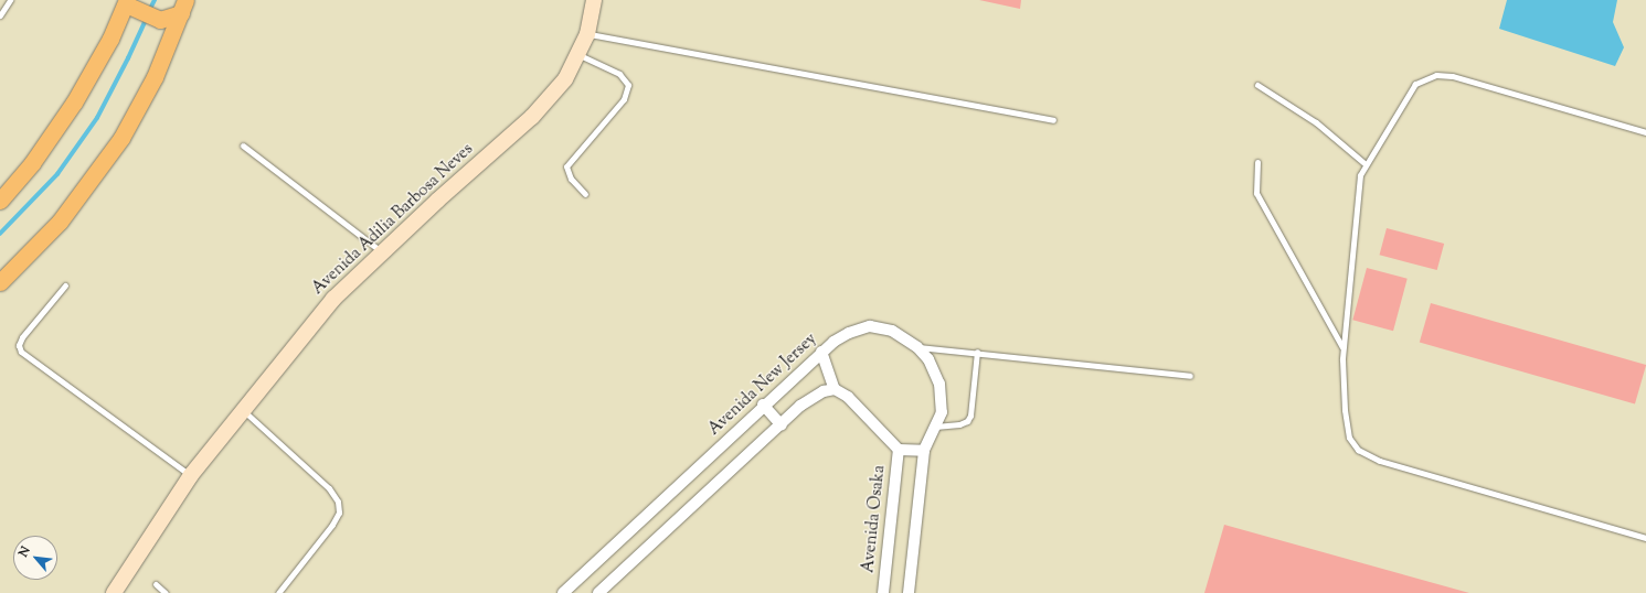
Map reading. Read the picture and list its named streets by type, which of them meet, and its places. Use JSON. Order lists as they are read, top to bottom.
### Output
{
  "streets": {
    "street": ["Avenida Adilia Barbosa Neves", "Avenida New Jersey", "Avenida Osaka"]
  },
  "north": "top left"
}
